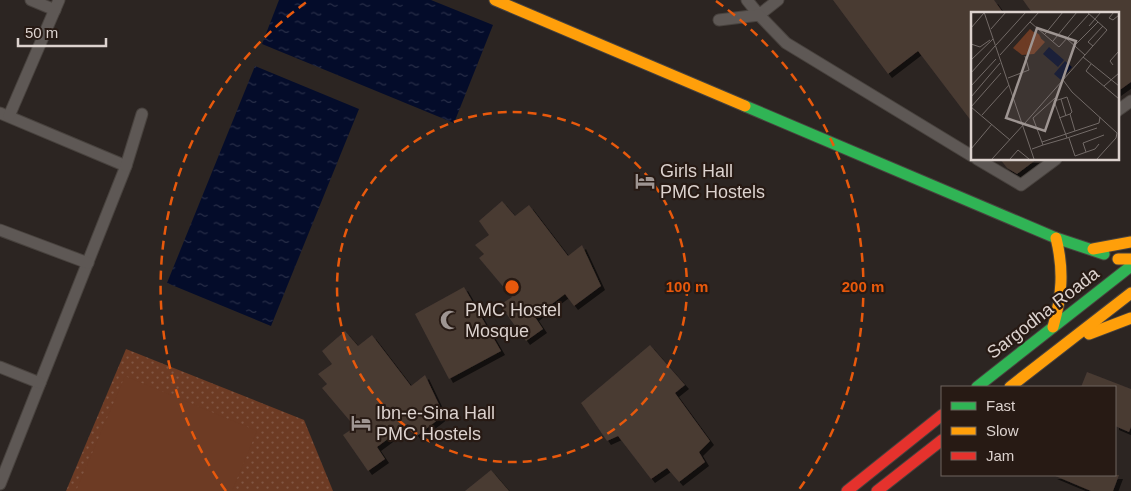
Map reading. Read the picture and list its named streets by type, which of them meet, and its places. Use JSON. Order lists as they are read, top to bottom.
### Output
{
  "streets": {
    "main road": ["Sargodha Roada"]
  },
  "places": {
    "hotel": ["Girls Hall PMC Hostels", "Ibn-e-Sina Hall PMC Hostels"],
    "mosque": ["PMC Hostel Mosque"]
  },
  "legend": ["Fast", "Slow", "Jam"],
  "scale_bar": "50 m",
  "rings": ["100 m", "200 m"]
}
